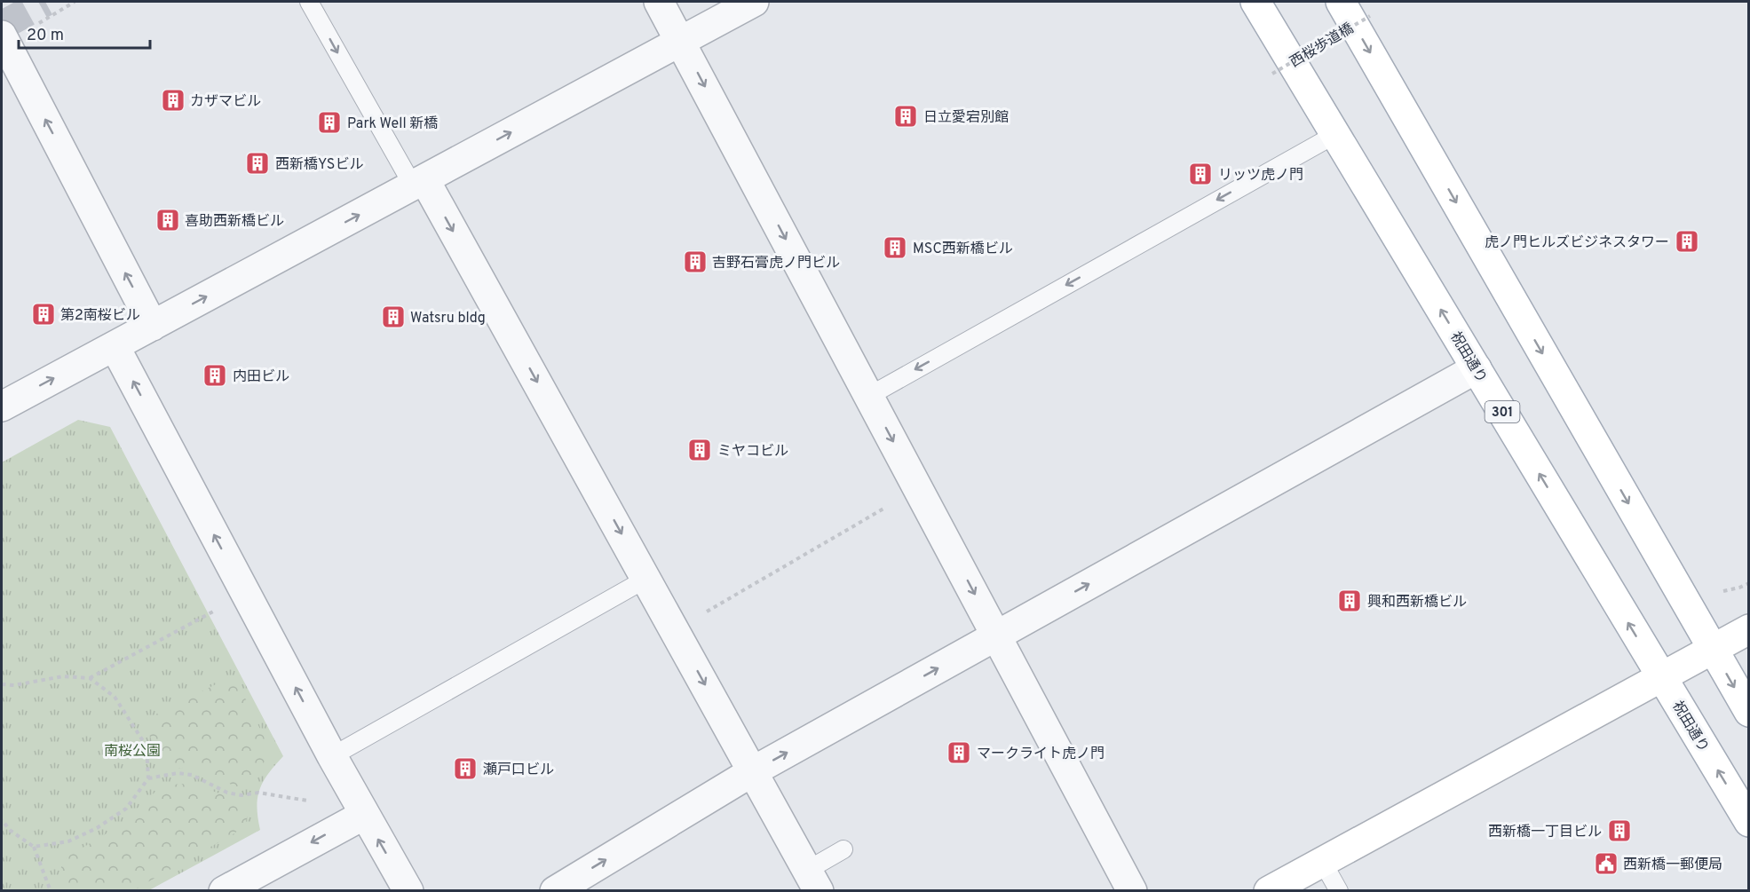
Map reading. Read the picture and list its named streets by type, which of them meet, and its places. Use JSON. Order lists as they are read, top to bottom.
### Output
{
  "streets": {
    "main road": ["祝田通り", "301"],
    "path": ["西桜歩道橋"]
  },
  "parks": ["南桜公園"],
  "places": {
    "building": [
      "カザマビル",
      "日立愛宕別館",
      "Park Well 新橋",
      "西新橋YSビル",
      "リッツ虎ノ門",
      "喜助西新橋ビル",
      "虎ノ門ヒルズビジネスタワー",
      "MSC西新橋ビル",
      "吉野石膏虎ノ門ビル",
      "第2南桜ビル",
      "Watsru bldg",
      "内田ビル",
      "ミヤコビル",
      "興和西新橋ビル",
      "マークライト虎ノ門",
      "瀬戸口ビル",
      "西新橋一丁目ビル"
    ],
    "public building": ["西新橋一郵便局"]
  },
  "scale_bar": "20 m"
}
